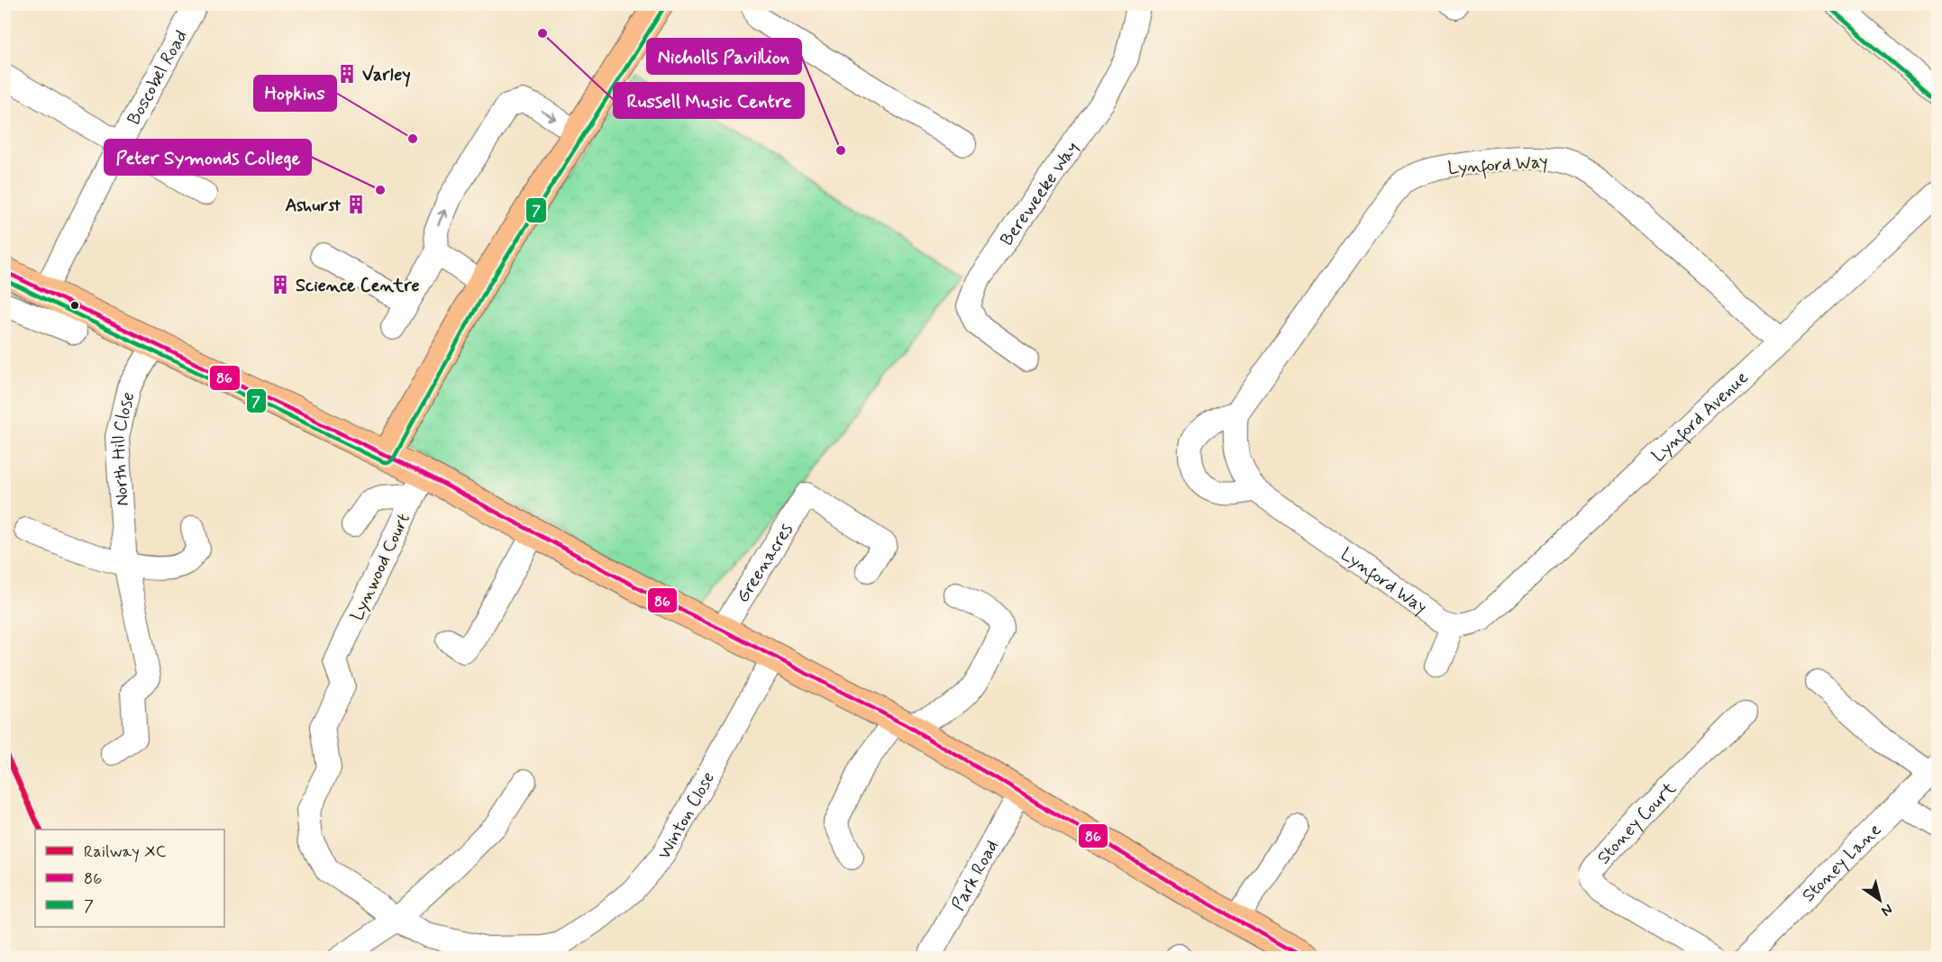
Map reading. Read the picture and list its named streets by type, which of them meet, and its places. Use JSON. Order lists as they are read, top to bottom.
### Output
{
  "streets": {
    "street": [
      "Boscobel Road",
      "Lynford Way",
      "Bereweeke Way",
      "Lynford Avenue",
      "North Hill Close",
      "Greenacres",
      "Lynwood Court",
      "Winton Close",
      "Stoney Court",
      "Stoney Lane",
      "Park Road"
    ]
  },
  "crossings": [
    ["Lynford Way", "Lynford Avenue"],
    ["Lynwood Court", "Winton Close"]
  ],
  "places": {
    "other": [
      "Russell Music Centre",
      "Hopkins",
      "Nicholls Pavillion",
      "Peter Symonds College"
    ],
    "building": ["Varley", "Ashurst", "Science Centre"]
  },
  "lines": ["transit line 7", "transit line 86", "rail line XC"],
  "legend": ["Railway XC", "86", "7"],
  "north": "bottom right"
}
